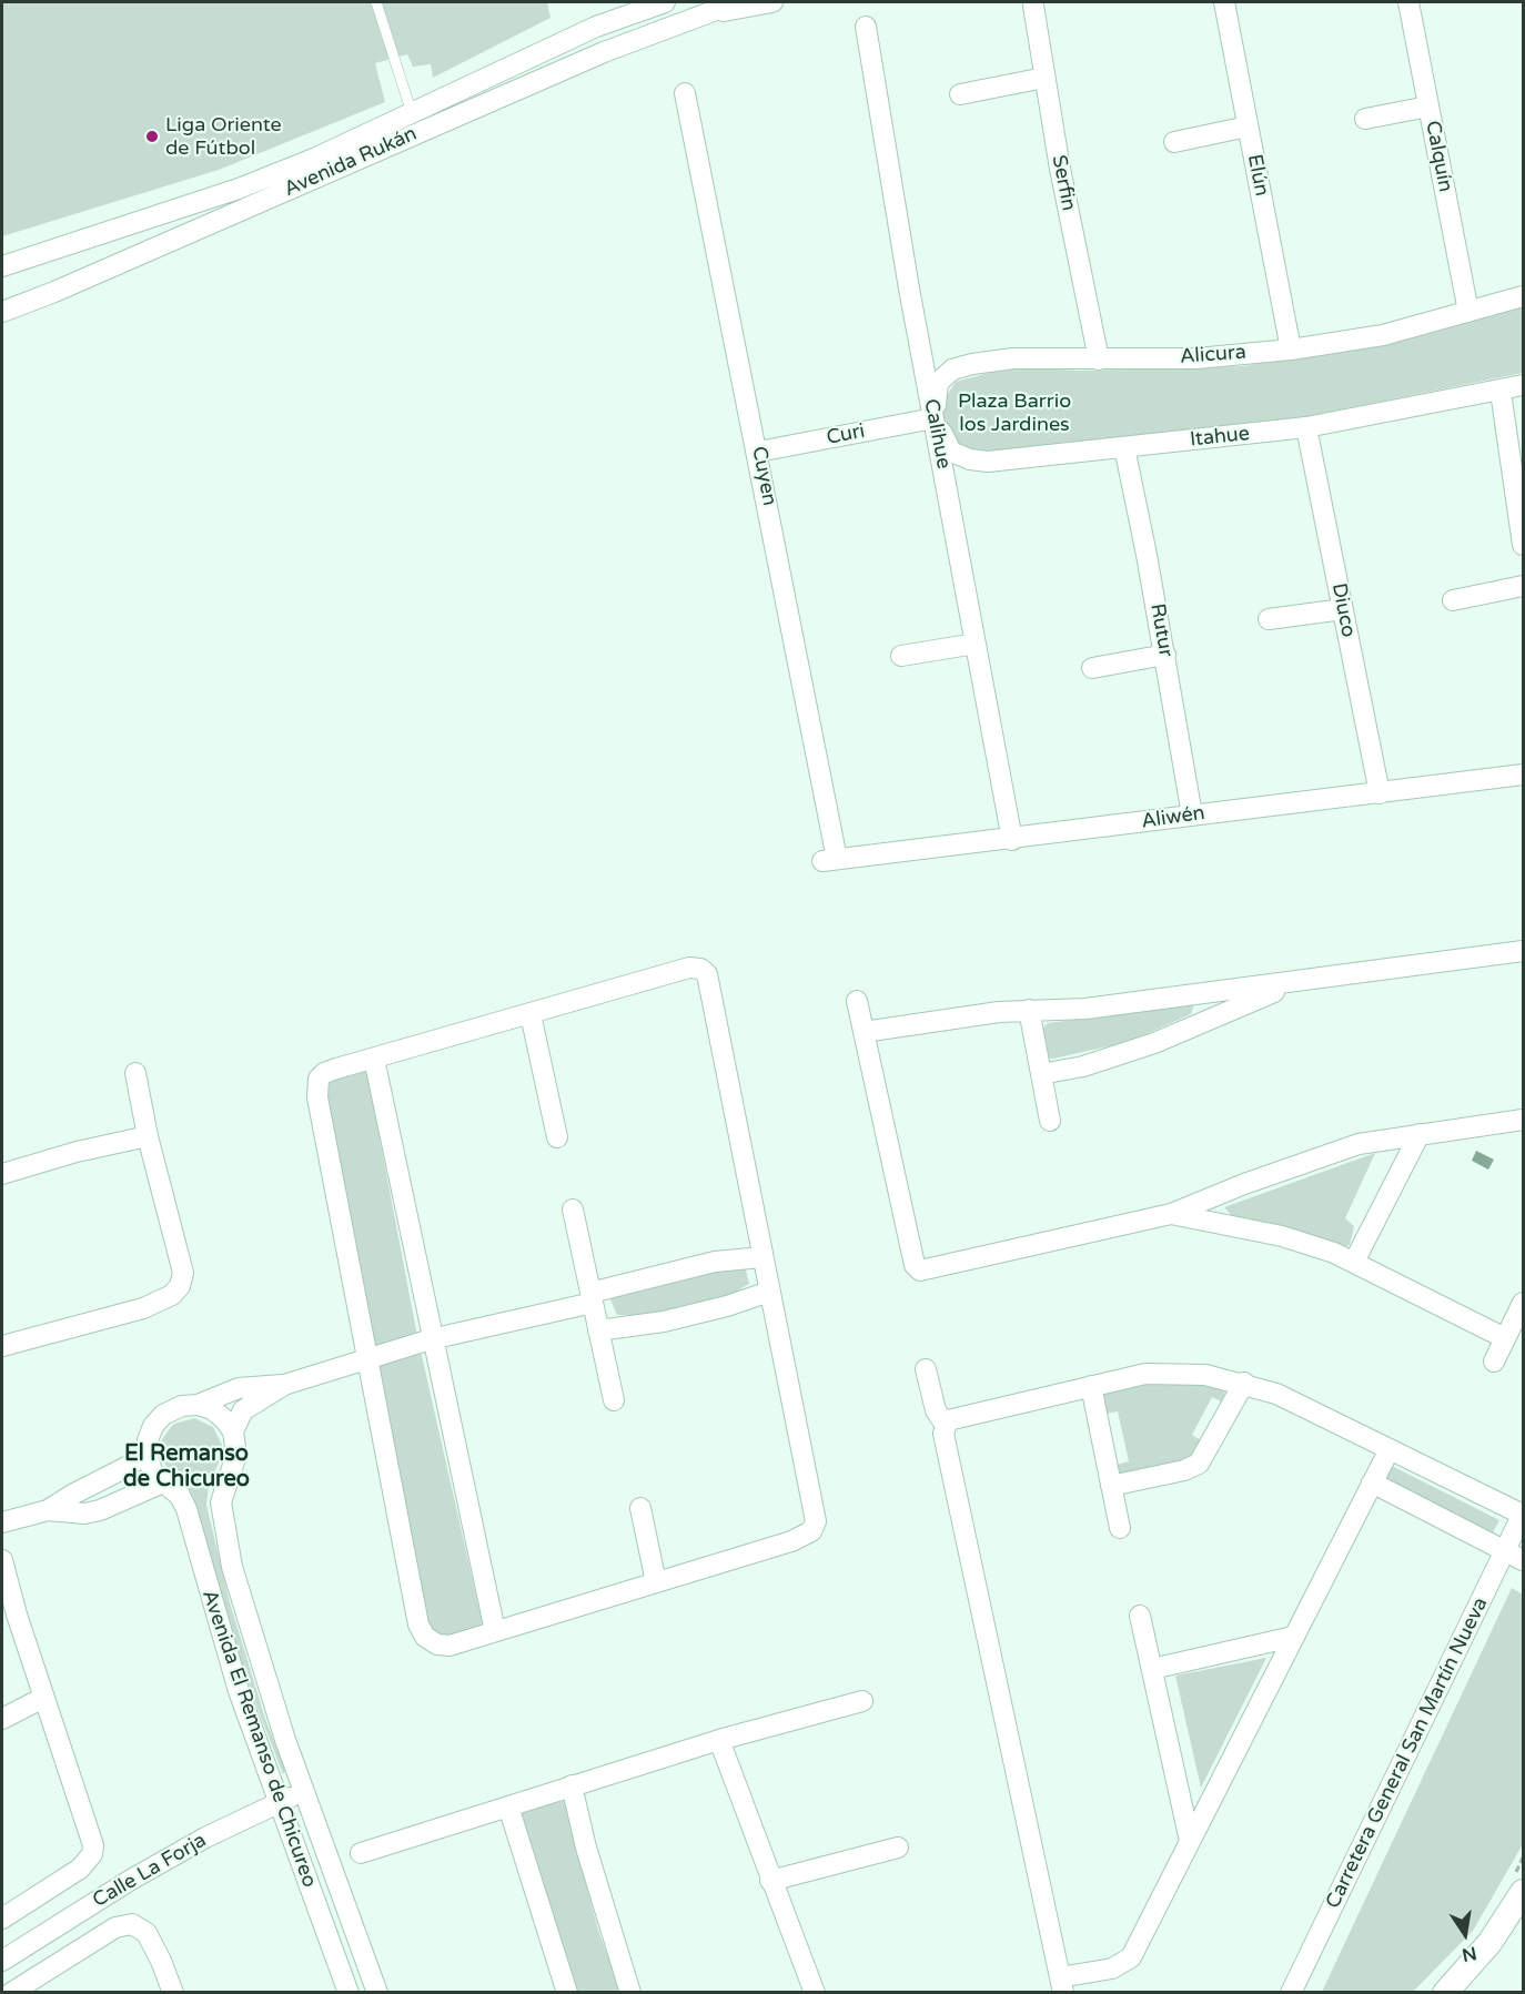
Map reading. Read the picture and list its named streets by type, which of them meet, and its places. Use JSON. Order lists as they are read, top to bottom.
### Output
{
  "streets": {
    "street": [
      "Calquín",
      "Avenida Rukán",
      "Elún",
      "Serfin",
      "Alicura",
      "Calihue",
      "Curi",
      "Itahue",
      "Cuyen",
      "Diuco",
      "Rutur",
      "Aliwén",
      "Avenida El Remanso de Chicureo",
      "Carretera General San Martín Nueva",
      "Calle La Forja"
    ]
  },
  "crossings": [
    ["Calquín", "Alicura"],
    ["Elún", "Alicura"],
    ["Serfin", "Alicura"],
    ["Alicura", "Calihue"],
    ["Alicura", "Curi"],
    ["Alicura", "Itahue"],
    ["Calihue", "Curi"],
    ["Calihue", "Itahue"],
    ["Calihue", "Aliwén"],
    ["Curi", "Itahue"],
    ["Curi", "Cuyen"],
    ["Itahue", "Diuco"],
    ["Itahue", "Rutur"],
    ["Cuyen", "Aliwén"],
    ["Diuco", "Aliwén"],
    ["Rutur", "Aliwén"],
    ["Avenida El Remanso de Chicureo", "Calle La Forja"]
  ],
  "districts": ["El Remanso de Chicureo"],
  "parks": ["Plaza Barrio los Jardines"],
  "places": ["Liga Oriente de Fútbol"],
  "north": "bottom"
}
